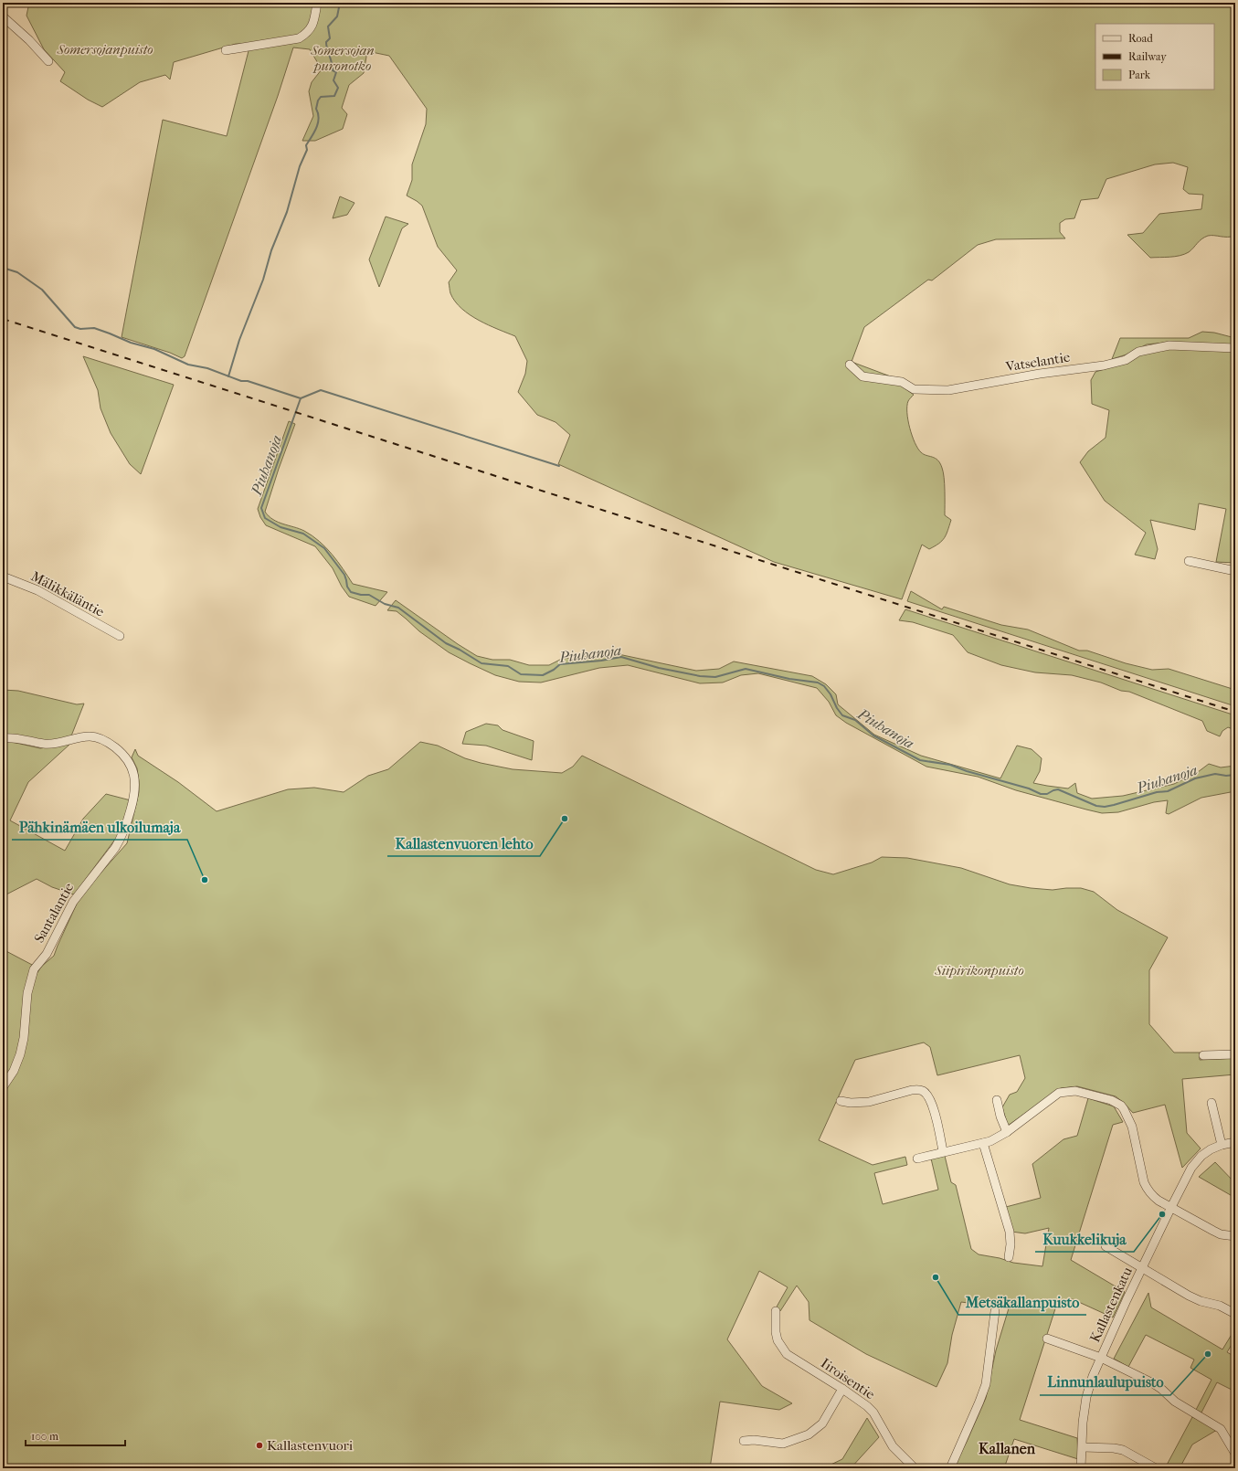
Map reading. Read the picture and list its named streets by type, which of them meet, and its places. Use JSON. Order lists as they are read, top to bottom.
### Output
{
  "streets": {
    "street": [
      "Vatselantie",
      "Mälikkäläntie",
      "Santalantie",
      "Kallastenkatu",
      "Iiroisentie"
    ]
  },
  "districts": ["Kallanen"],
  "water": ["Piuhanoja"],
  "parks": ["Somersojanpuisto", "Somersojan puronotko", "Siipirikonpuisto"],
  "places": [
    "Kallastenvuoren lehto",
    "Pähkinämäen ulkoilumaja",
    "Kuukkelikuja",
    "Metsäkallanpuisto",
    "Linnunlaulupuisto",
    "Kallastenvuori"
  ],
  "legend": ["Road", "Railway", "Park"],
  "scale_bar": "100 m"
}
